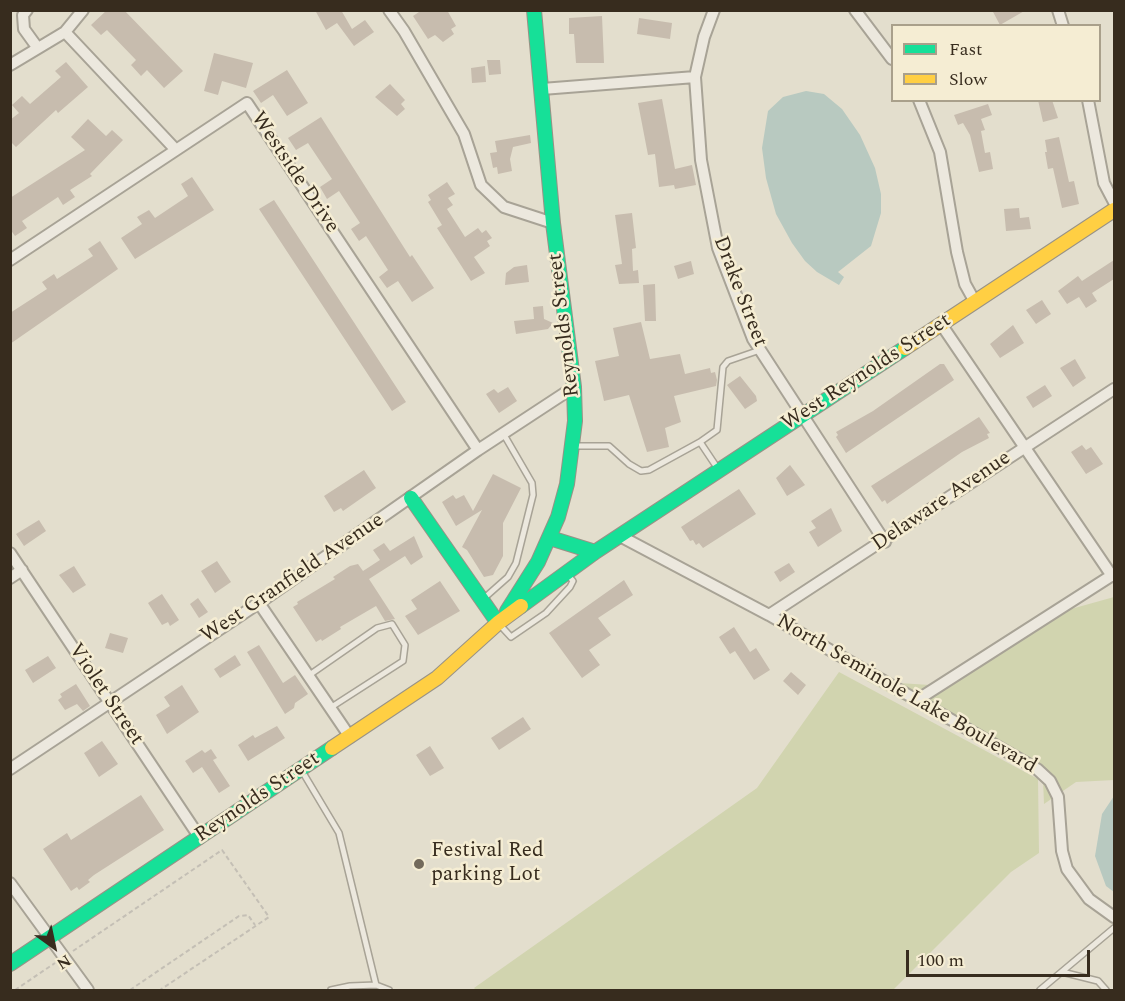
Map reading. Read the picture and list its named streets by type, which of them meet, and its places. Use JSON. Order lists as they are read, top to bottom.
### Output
{
  "streets": {
    "main road": ["Reynolds Street", "West Reynolds Street"],
    "street": [
      "Westside Drive",
      "Drake Street",
      "Delaware Avenue",
      "West Granfield Avenue",
      "Violet Street",
      "North Seminole Lake Boulevard"
    ]
  },
  "crossings": [
    ["Westside Drive", "West Granfield Avenue"],
    ["Drake Street", "West Reynolds Street"],
    ["Drake Street", "Delaware Avenue"],
    ["Reynolds Street", "West Reynolds Street"],
    ["Reynolds Street", "West Granfield Avenue"],
    ["Reynolds Street", "Violet Street"],
    ["Reynolds Street", "North Seminole Lake Boulevard"],
    ["West Reynolds Street", "North Seminole Lake Boulevard"],
    ["Delaware Avenue", "North Seminole Lake Boulevard"],
    ["West Granfield Avenue", "Violet Street"]
  ],
  "places": ["Festival Red parking Lot"],
  "legend": ["Fast", "Slow"],
  "scale_bar": "100 m",
  "north": "bottom right"
}
